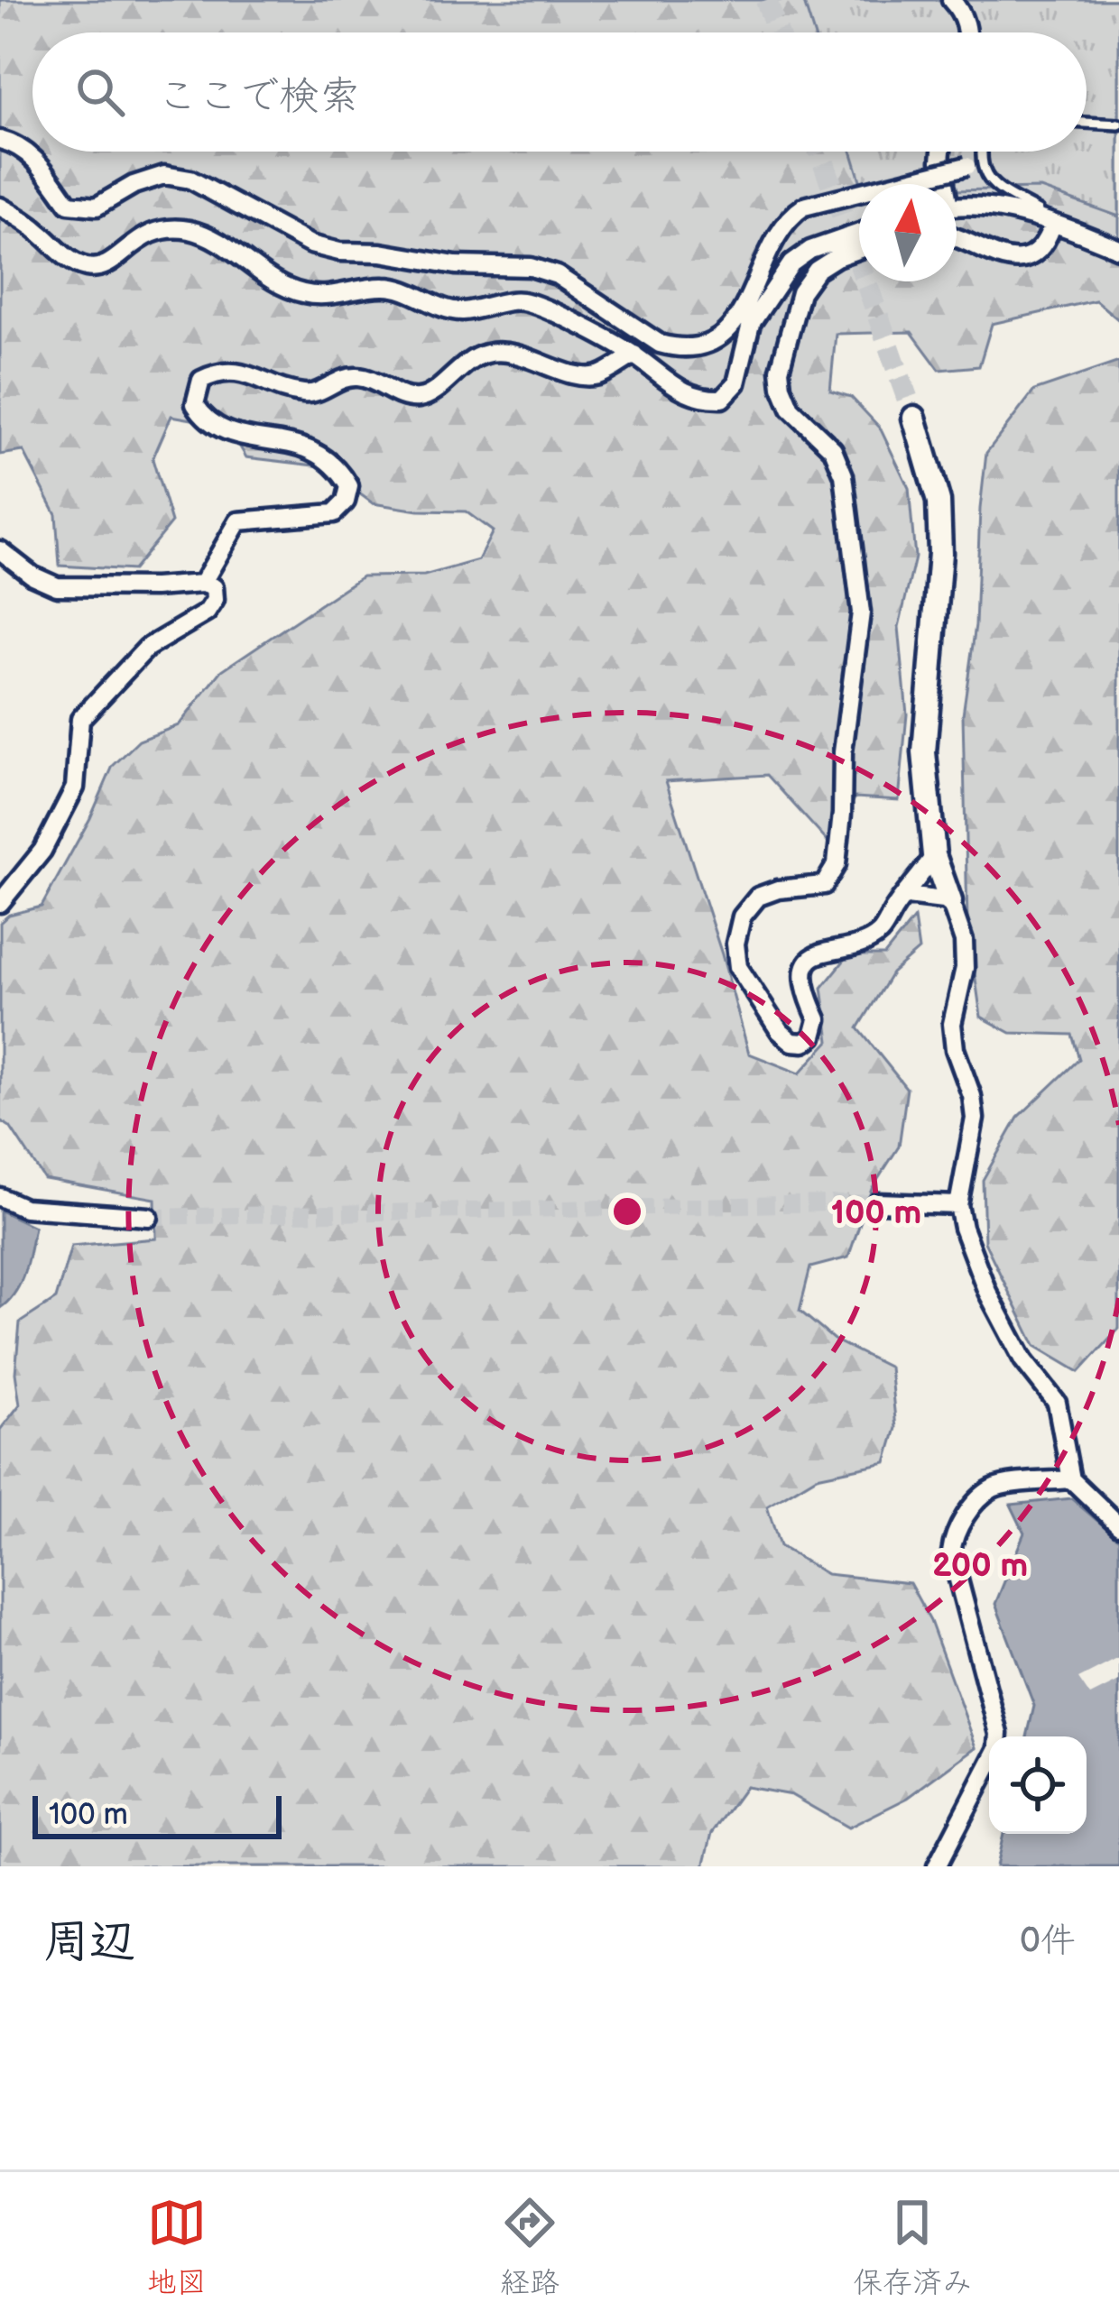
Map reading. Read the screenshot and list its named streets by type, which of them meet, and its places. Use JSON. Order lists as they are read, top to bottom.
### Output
{
  "scale_bar": "100 m",
  "north": "top",
  "page": {
    "search": "ここで検索",
    "scale": "100 m",
    "heading": ["周辺", "0件"],
    "nav": ["地図", "経路", "保存済み"]
  },
  "rings": ["100 m", "200 m"]
}
